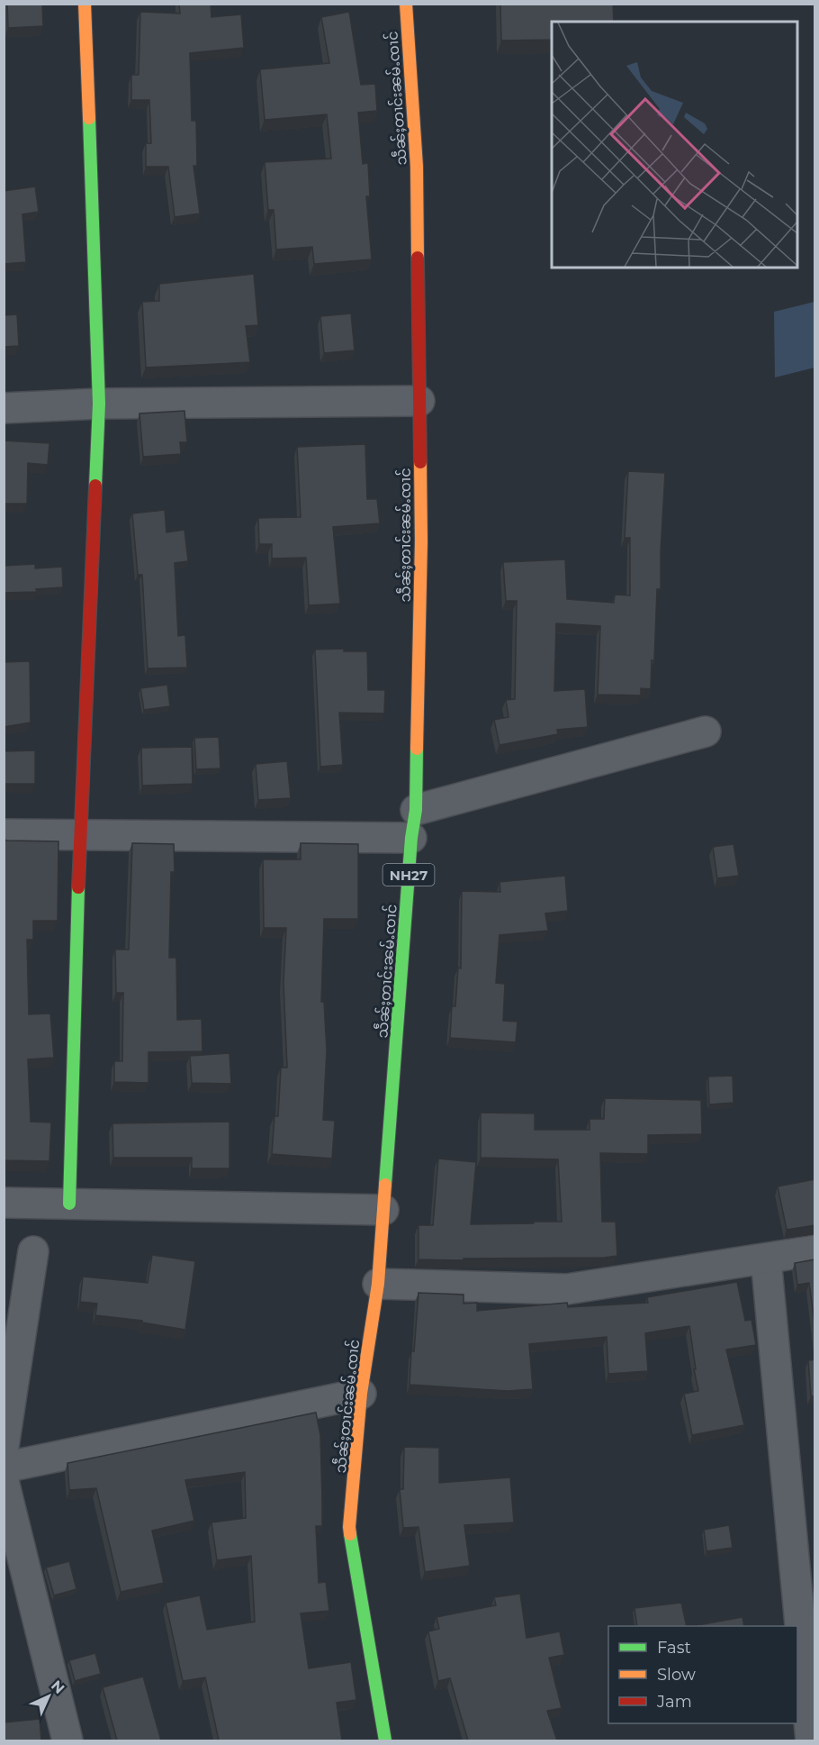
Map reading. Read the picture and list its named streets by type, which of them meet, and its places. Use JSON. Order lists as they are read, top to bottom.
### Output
{
  "streets": {
    "main road": ["သဵၼ်ႈတၢင်းၼမ်ႉၸၢင်", "NH27"]
  },
  "legend": ["Fast", "Slow", "Jam"],
  "north": "top right"
}
